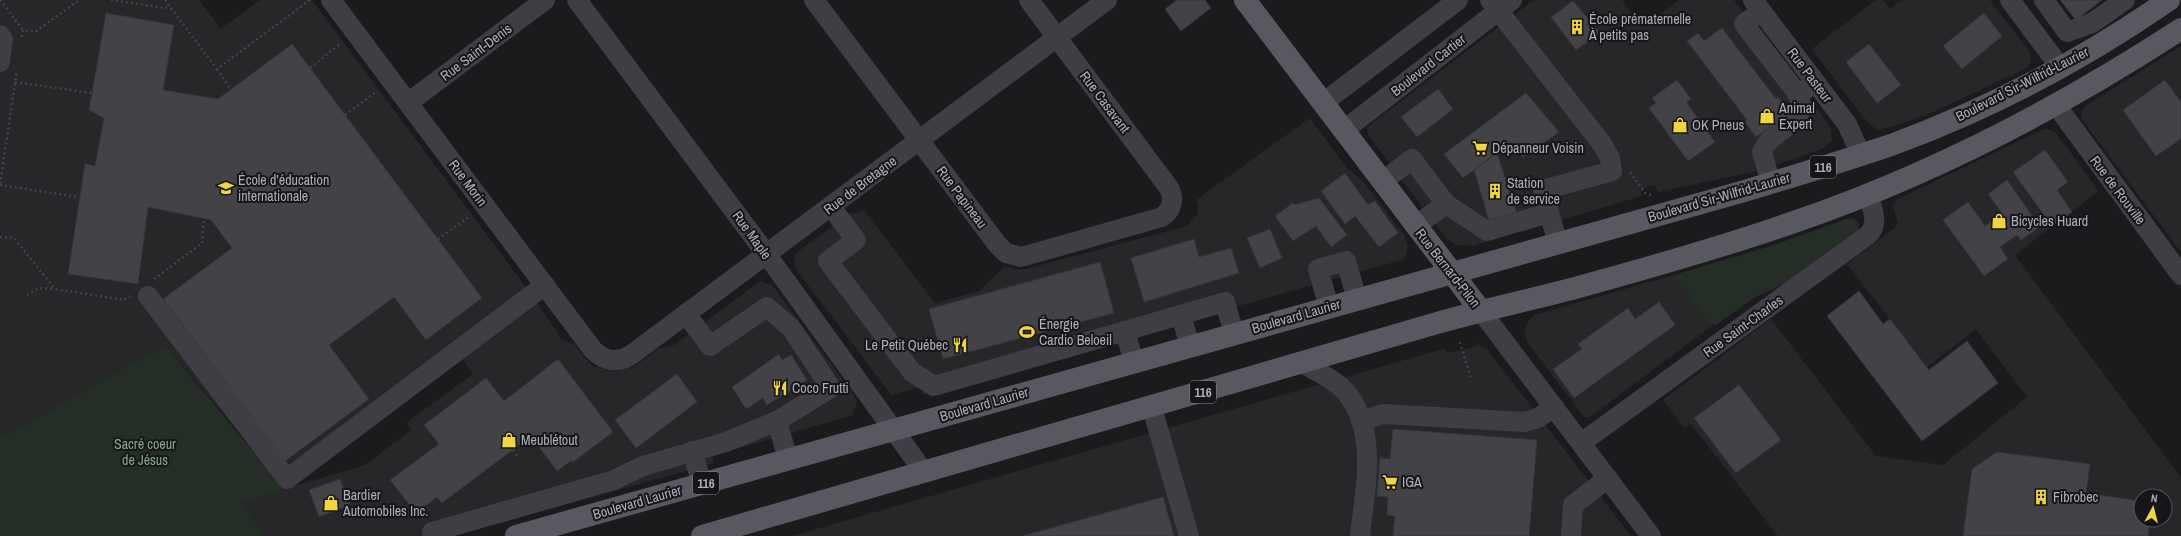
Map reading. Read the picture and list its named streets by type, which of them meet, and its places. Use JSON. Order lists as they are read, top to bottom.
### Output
{
  "streets": {
    "main road": [
      "Boulevard Sir-Wilfrid-Laurier",
      "116",
      "Rue Bernard-Pilon",
      "Boulevard Laurier"
    ],
    "street": [
      "Rue Saint-Denis",
      "Boulevard Cartier",
      "Rue Pasteur",
      "Rue Casavant",
      "Rue Morin",
      "Rue de Bretagne",
      "Rue de Rouville",
      "Rue Papineau",
      "Rue Maple",
      "Rue Saint-Charles"
    ]
  },
  "crossings": [
    ["Rue Saint-Denis", "Rue Morin"],
    ["Boulevard Cartier", "Rue Bernard-Pilon"],
    ["Rue Pasteur", "Boulevard Sir-Wilfrid-Laurier"],
    ["Boulevard Sir-Wilfrid-Laurier", "Rue Bernard-Pilon"],
    ["Boulevard Sir-Wilfrid-Laurier", "Boulevard Laurier"],
    ["Rue Casavant", "Rue de Bretagne"],
    ["Rue Casavant", "Rue Papineau"],
    ["116", "Rue de Rouville"],
    ["116", "Rue Maple"],
    ["116", "Rue Bernard-Pilon"],
    ["116", "Rue Saint-Charles"],
    ["Rue Morin", "Rue de Bretagne"],
    ["Rue de Bretagne", "Rue Papineau"],
    ["Rue de Bretagne", "Rue Maple"],
    ["Rue Maple", "Boulevard Laurier"],
    ["Rue Bernard-Pilon", "Boulevard Laurier"],
    ["Rue Bernard-Pilon", "Rue Saint-Charles"]
  ],
  "parks": ["Sacré coeur de Jésus"],
  "places": {
    "building": ["École prématernelle À petits pas", "Station de service", "Fibrobec"],
    "shop": [
      "Animal Expert",
      "OK Pneus",
      "Bicycles Huard",
      "Meublétout",
      "Bardier Automobiles Inc."
    ],
    "supermarket": ["Dépanneur Voisin", "IGA"],
    "school or university": ["École d’éducation internationale"],
    "sports": ["Énergie Cardio Beloeil"],
    "restaurant": ["Le Petit Québec", "Coco Frutti"]
  },
  "north": "top"
}
